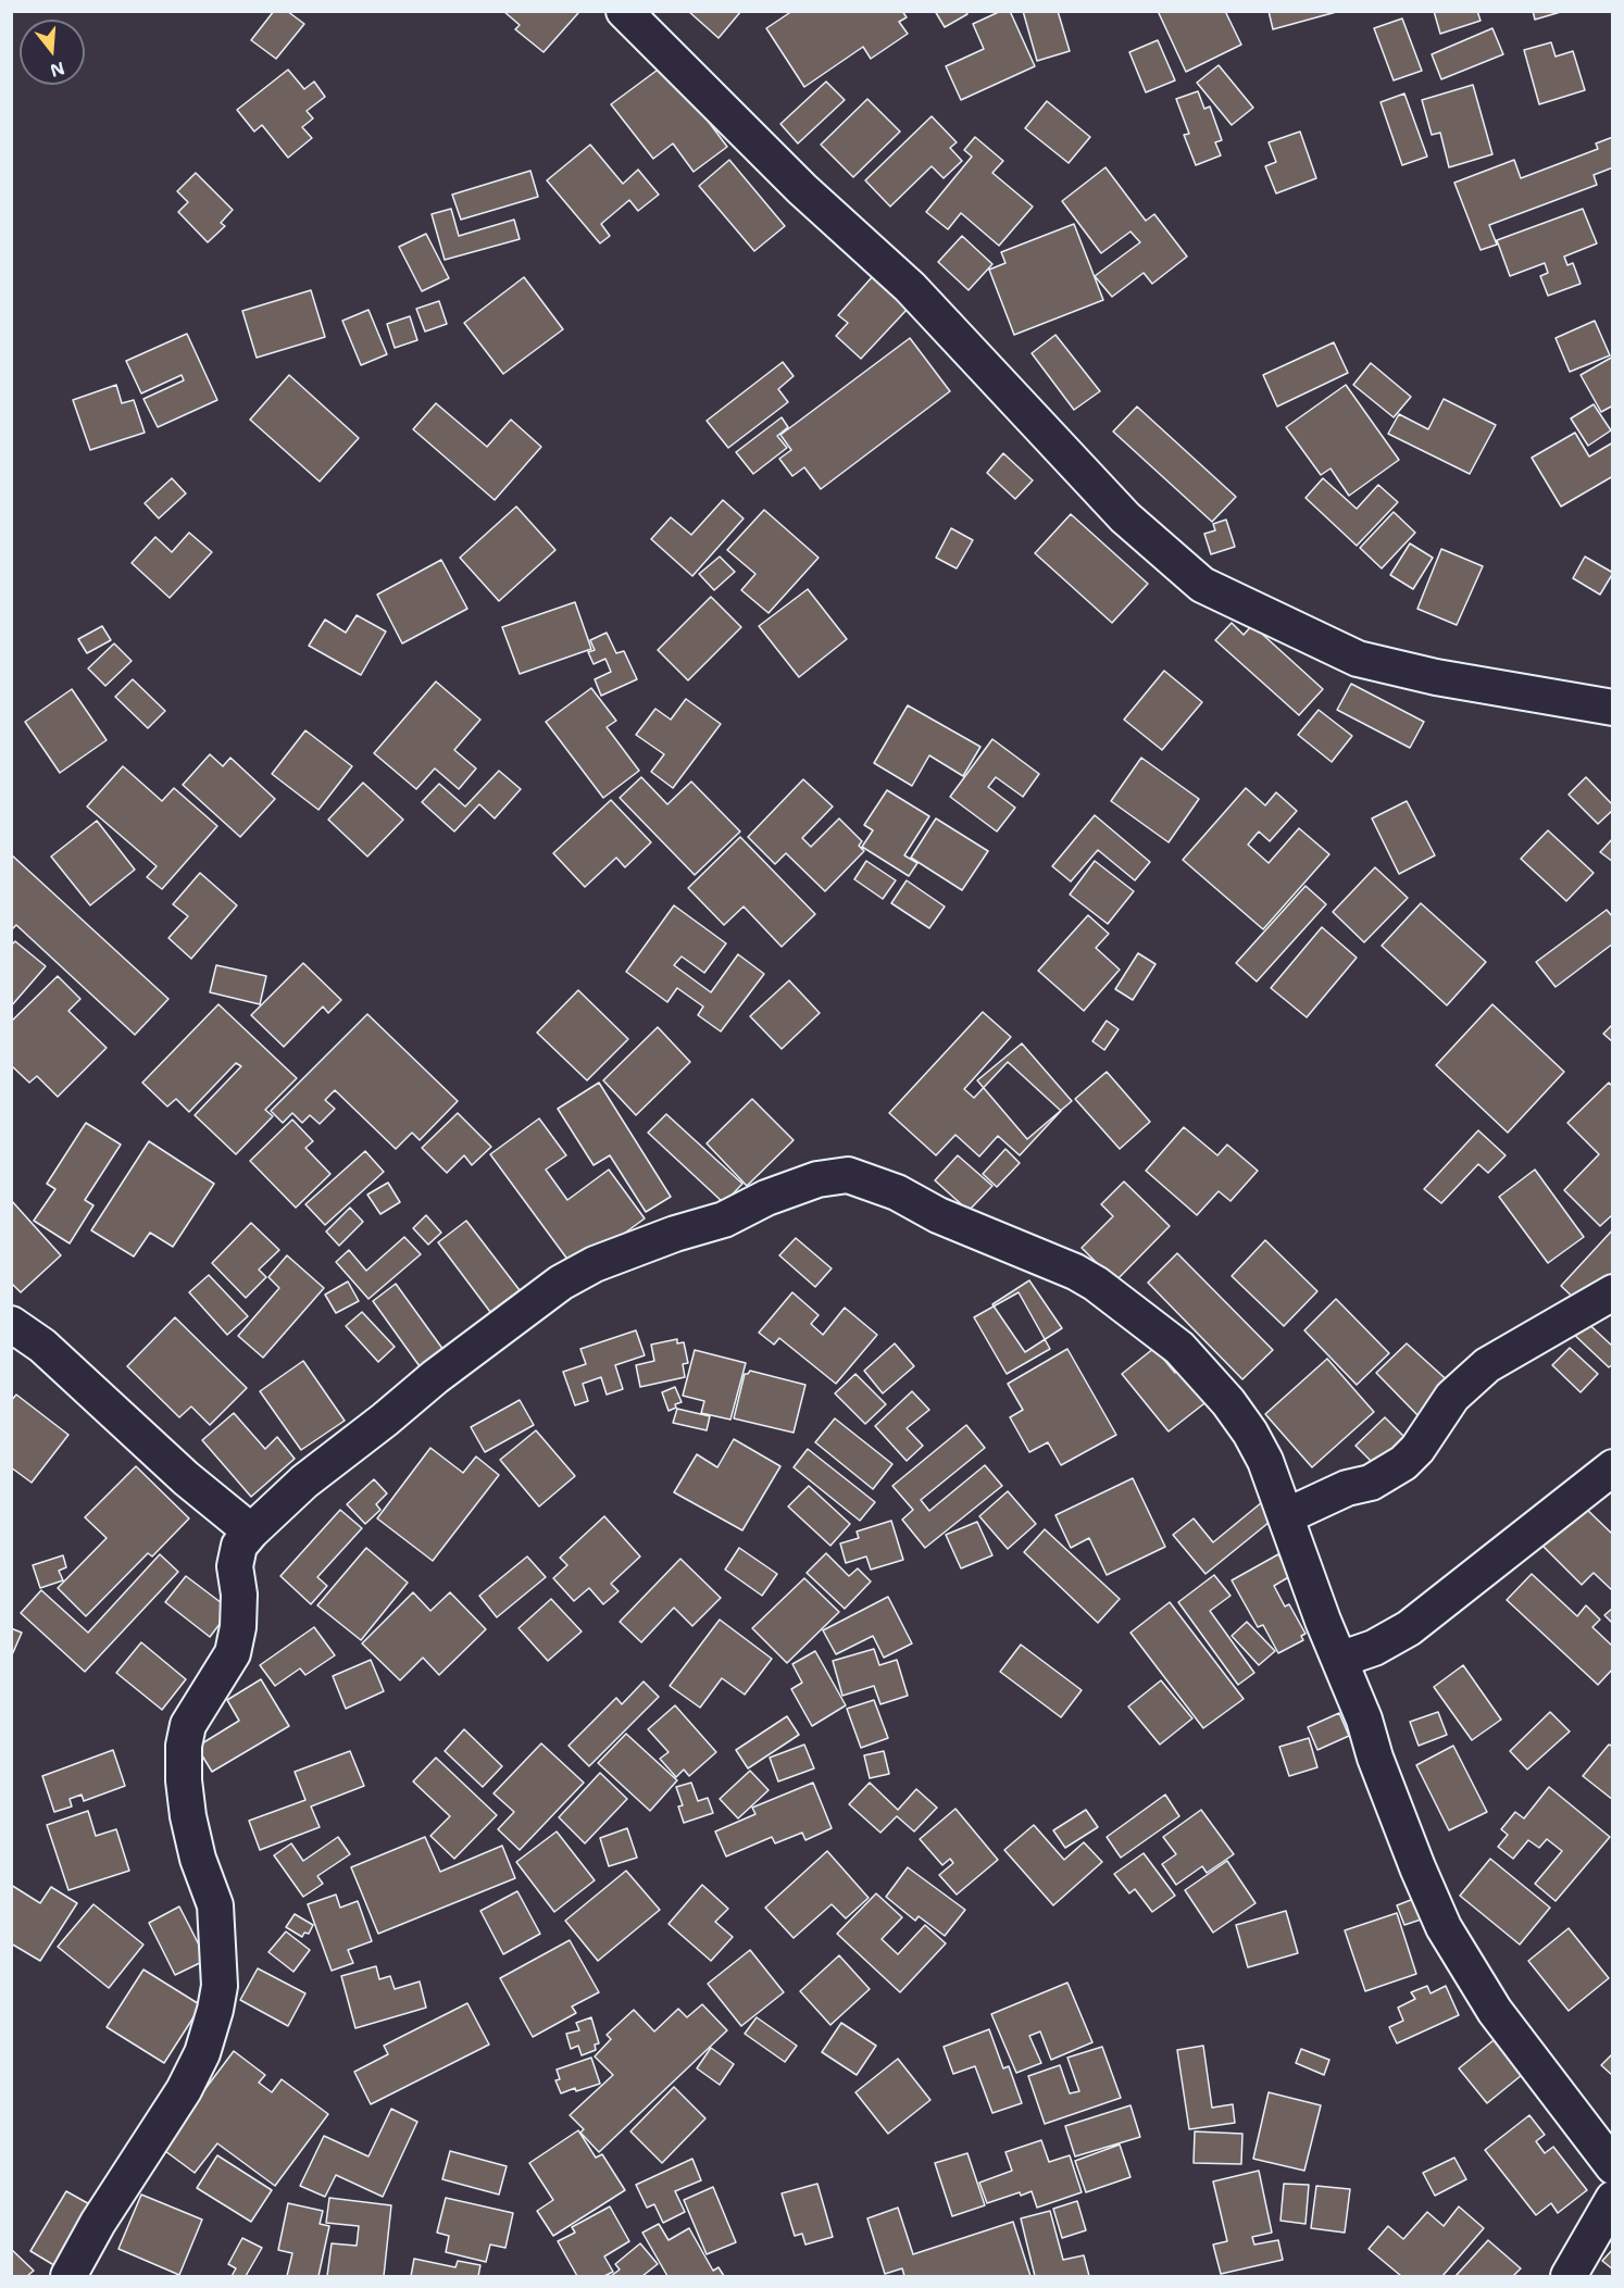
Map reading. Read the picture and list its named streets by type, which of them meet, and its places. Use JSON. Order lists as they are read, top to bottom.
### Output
{
  "north": "bottom"
}
